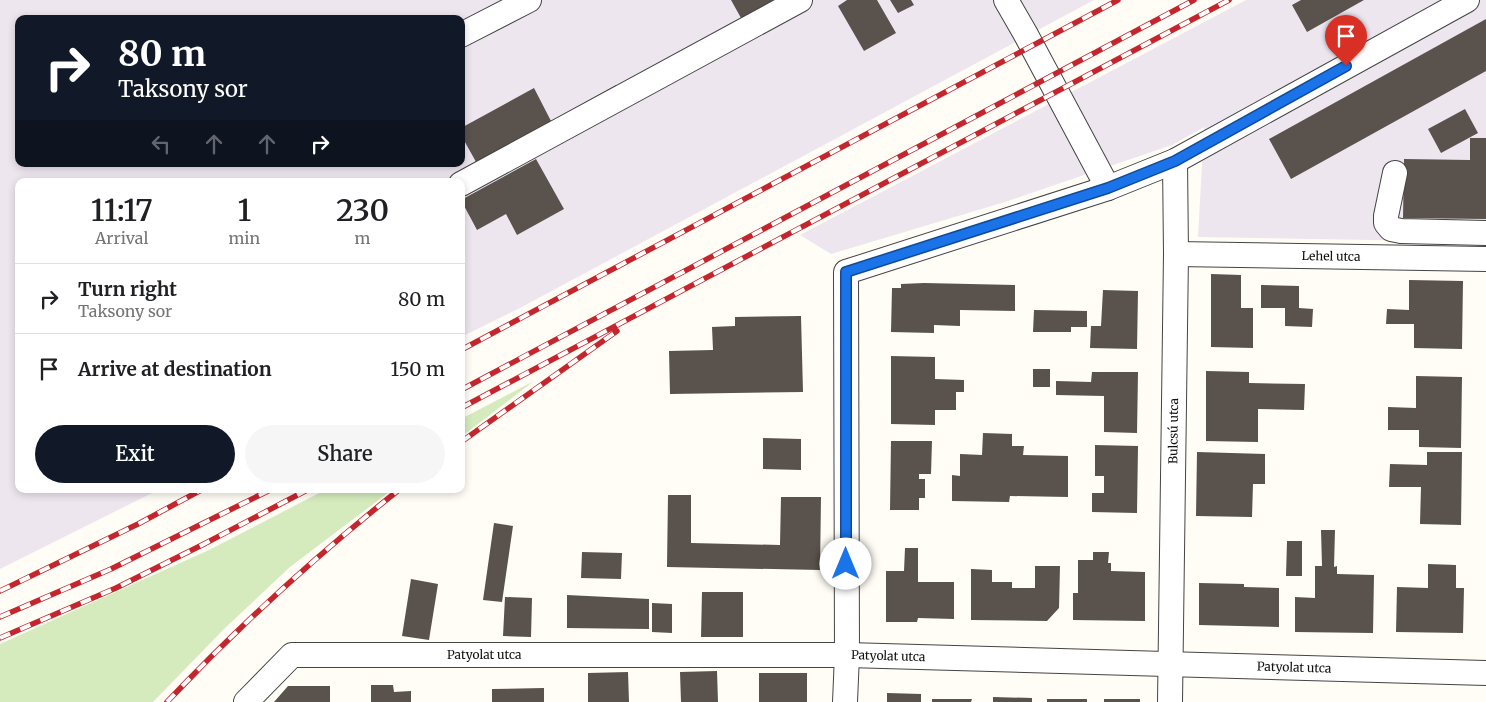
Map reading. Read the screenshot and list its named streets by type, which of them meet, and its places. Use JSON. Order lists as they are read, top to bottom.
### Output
{
  "streets": {
    "street": ["Lehel utca", "Bulcsú utca", "Patyolat utca"]
  },
  "crossings": [
    ["Lehel utca", "Bulcsú utca"],
    ["Bulcsú utca", "Patyolat utca"]
  ],
  "page": {
    "turn": ["80 m", "Taksony sor"],
    "eta": [
      "11:17",
      "Arrival",
      "1",
      "min",
      "230",
      "m"
    ],
    "list": [
      {
        "name": "Turn right",
        "note": "Taksony sor",
        "value": "80 m"
      },
      {
        "name": "Arrive at destination",
        "value": "150 m"
      }
    ],
    "buttons": ["Exit", "Share"]
  }
}
